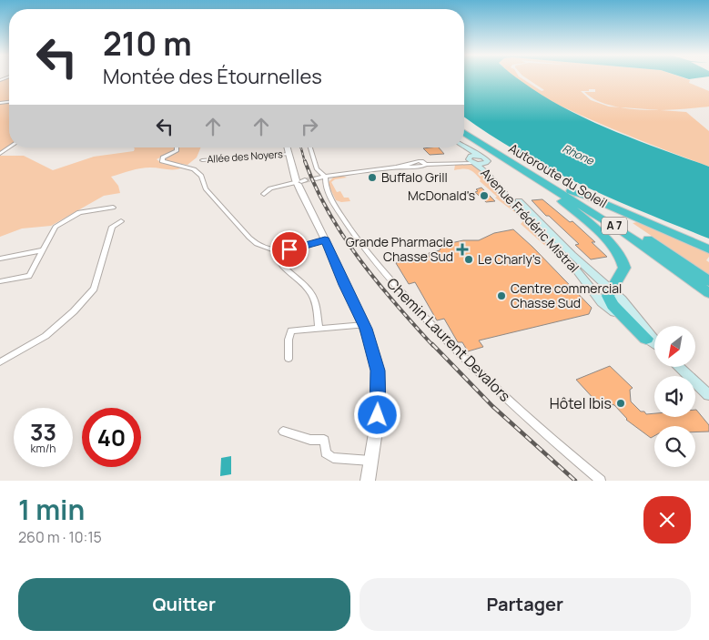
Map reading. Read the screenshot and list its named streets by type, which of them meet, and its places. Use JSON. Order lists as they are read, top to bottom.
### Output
{
  "streets": {
    "highway": ["Autoroute du Soleil", "A 7"],
    "main road": ["Avenue Frédéric Mistral"],
    "street": ["Allée des Noyers", "Chemin Laurent Devalors"]
  },
  "water": ["Rhone"],
  "places": {
    "other": [
      "Buffalo Grill",
      "McDonald's",
      "Le Charly's",
      "Centre commercial Chasse Sud",
      "Hôtel Ibis"
    ],
    "health": ["Grande Pharmacie Chasse Sud"]
  },
  "north": "bottom left",
  "page": {
    "turn": ["210 m", "Montée des Étournelles"],
    "speed": "33 km/h",
    "limit": "40",
    "heading": ["1 min", "260 m · 10:15"],
    "buttons": ["Quitter", "Partager"]
  }
}
